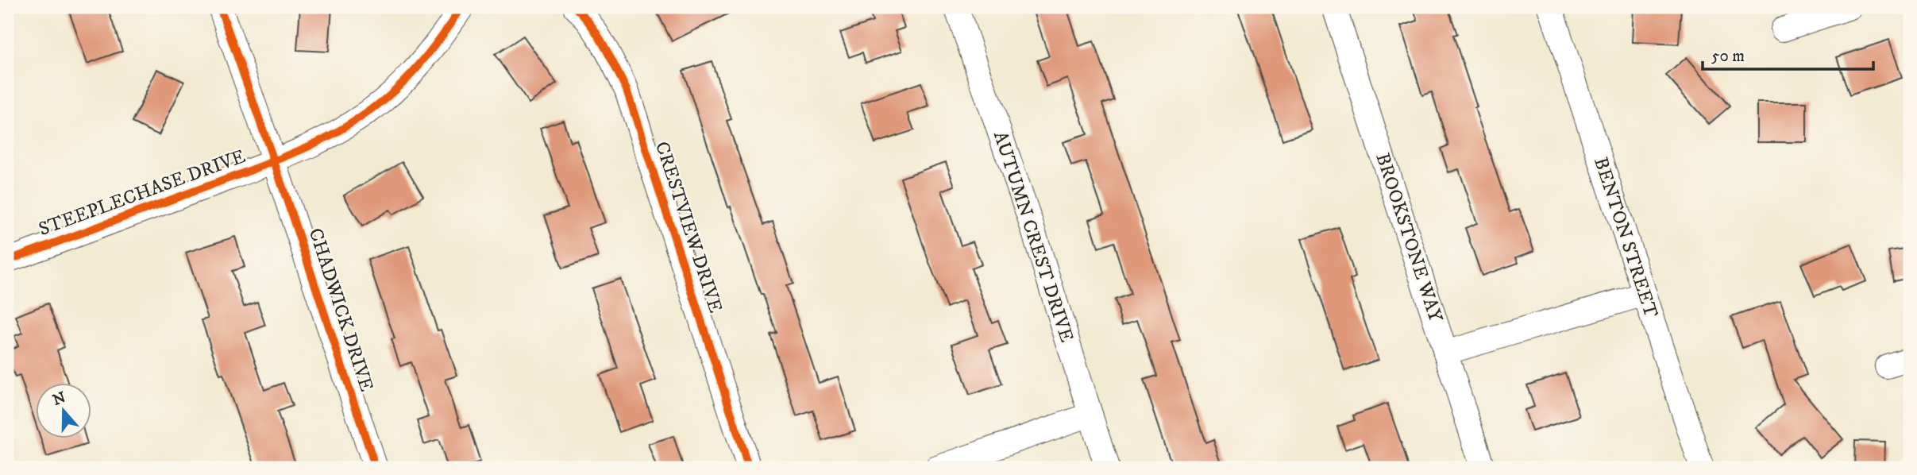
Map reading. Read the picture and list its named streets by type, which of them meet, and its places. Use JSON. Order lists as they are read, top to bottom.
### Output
{
  "streets": {
    "street": [
      "STEEPLECHASE DRIVE",
      "CRESTVIEW DRIVE",
      "AUTUMN CREST DRIVE",
      "BROOKSTONE WAY",
      "BENTON STREET",
      "CHADWICK DRIVE"
    ]
  },
  "crossings": [
    ["STEEPLECHASE DRIVE", "CHADWICK DRIVE"]
  ],
  "scale_bar": "50 m",
  "north": "top"
}
